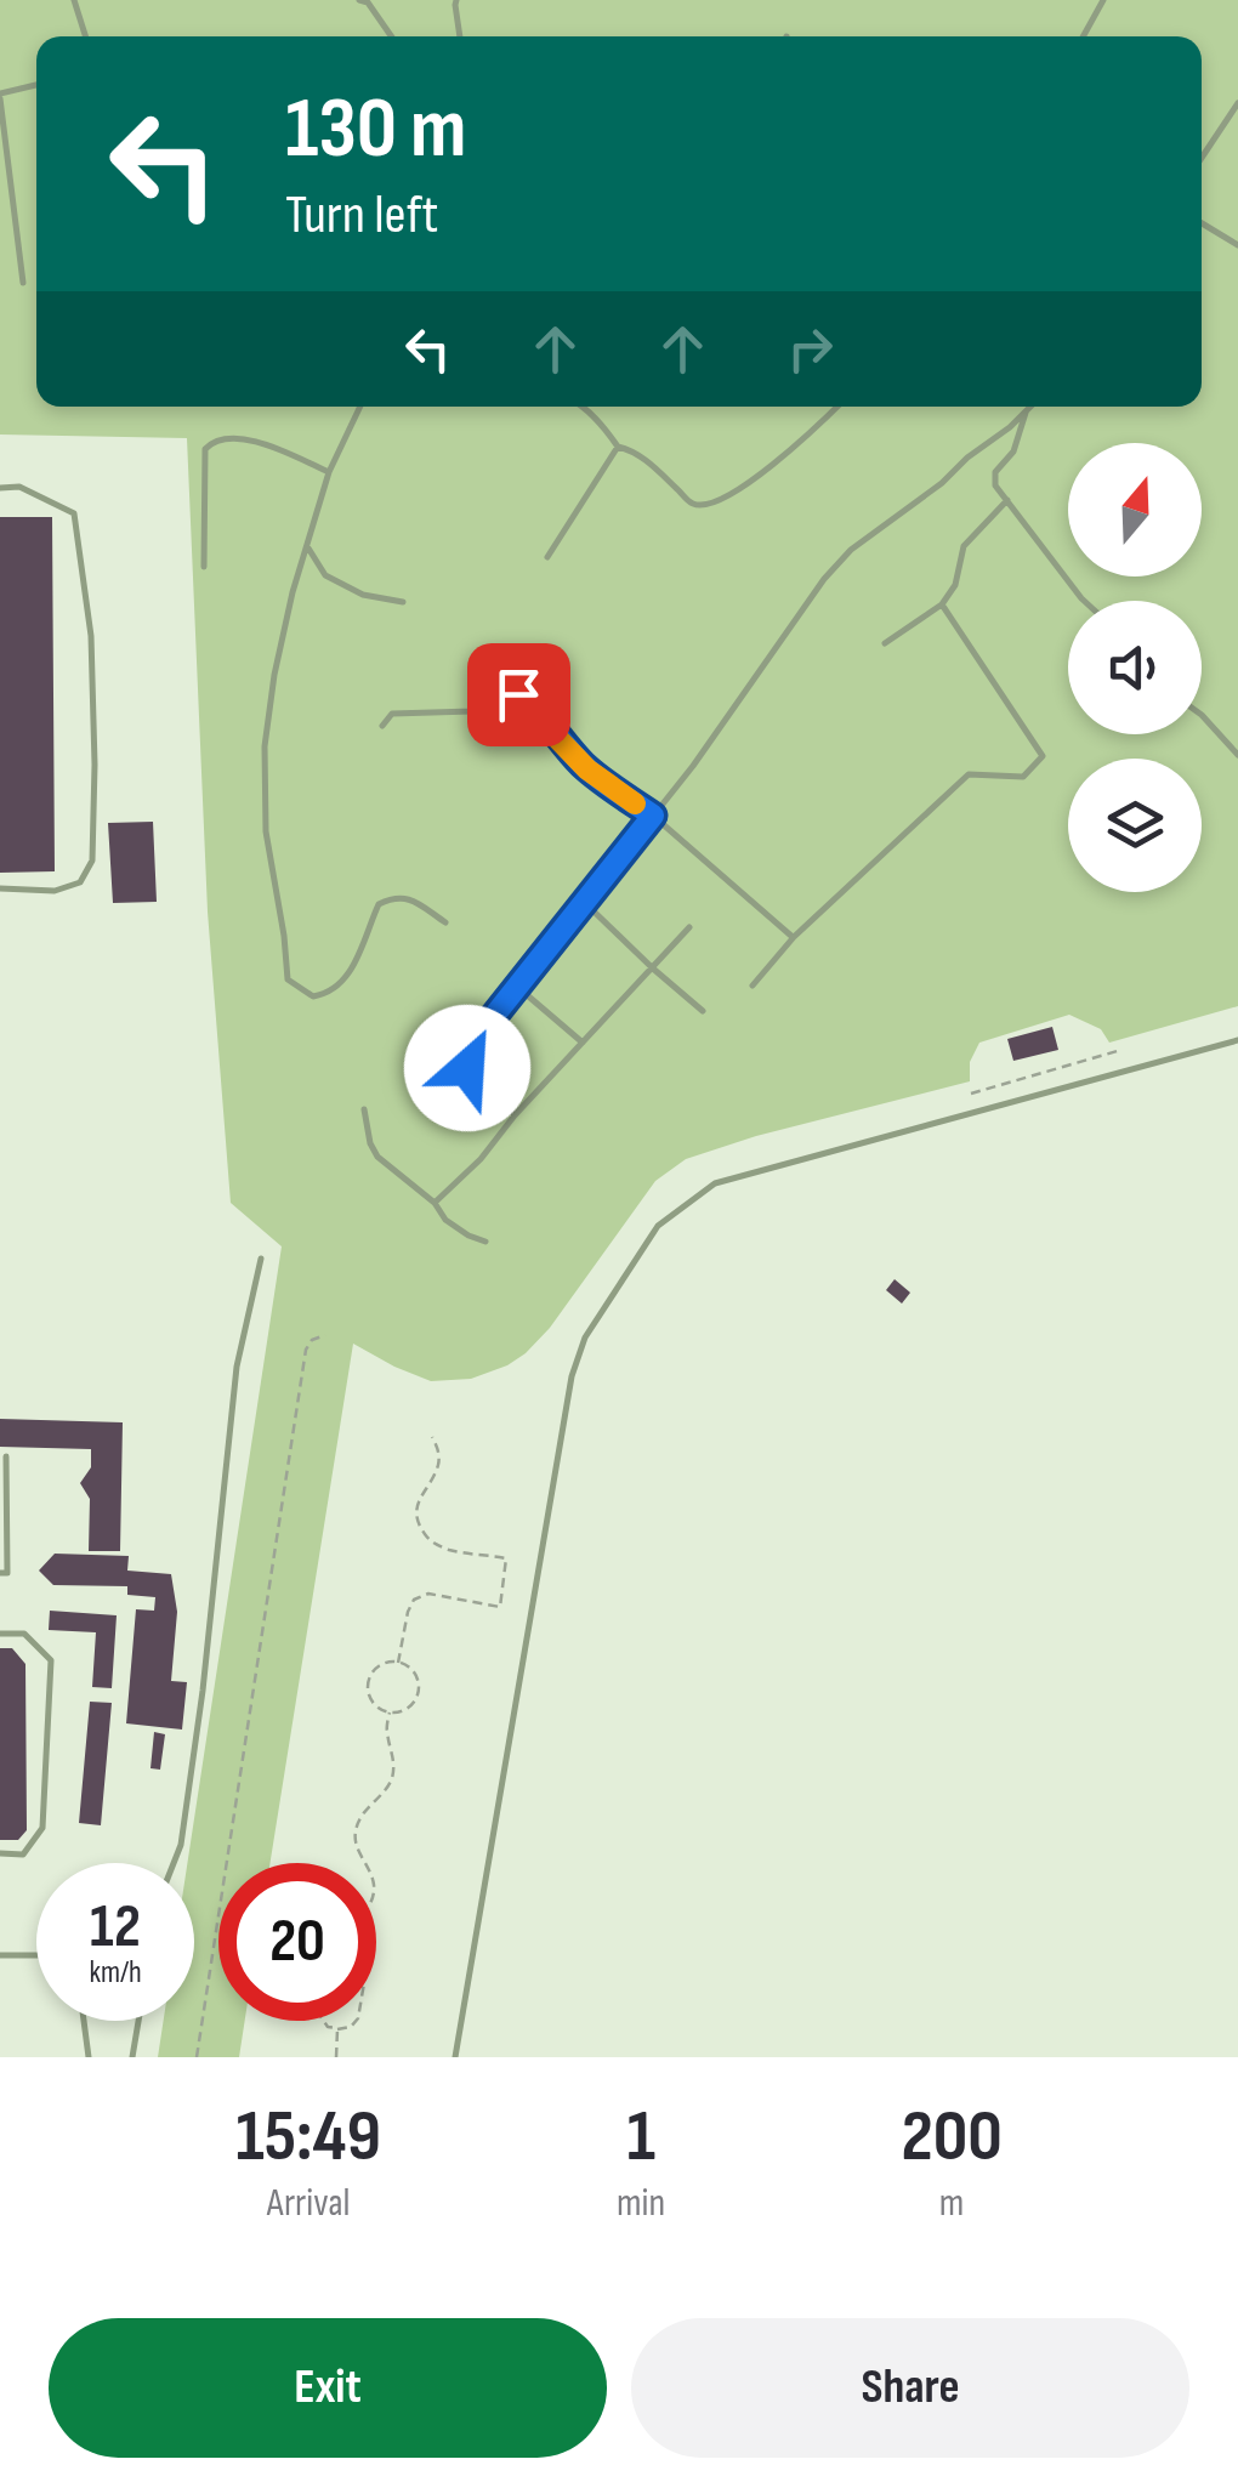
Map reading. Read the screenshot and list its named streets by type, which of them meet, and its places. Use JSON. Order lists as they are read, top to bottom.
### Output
{
  "north": "top",
  "page": {
    "turn": ["130 m", "Turn left"],
    "speed": "12 km/h",
    "limit": "20",
    "eta": [
      "15:49",
      "Arrival",
      "1",
      "min",
      "200",
      "m"
    ],
    "buttons": ["Exit", "Share"]
  }
}
